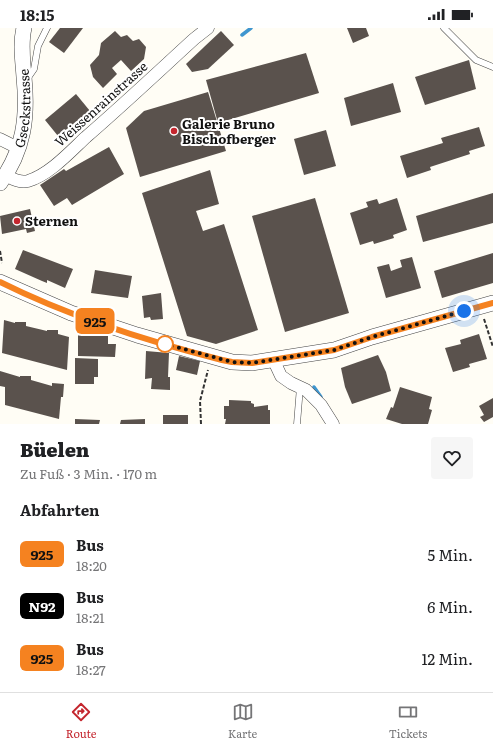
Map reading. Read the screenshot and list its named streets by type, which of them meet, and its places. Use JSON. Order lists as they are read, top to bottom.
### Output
{
  "streets": {
    "street": ["Weissenrainstrasse", "Gseckstrasse"]
  },
  "crossings": [
    ["Weissenrainstrasse", "Gseckstrasse"]
  ],
  "places": ["Galerie Bruno Bischofberger", "Sternen"],
  "lines": ["bus line 925"],
  "page": {
    "status": "18:15",
    "on_map": "925",
    "heading": [
      ["Büelen", "Zu Fuß · 3 Min. · 170 m"],
      "Abfahrten"
    ],
    "list": [
      {
        "mark": "925",
        "name": "Bus",
        "note": "18:20",
        "value": "5 Min."
      },
      {
        "mark": "N92",
        "name": "Bus",
        "note": "18:21",
        "value": "6 Min."
      },
      {
        "mark": "925",
        "name": "Bus",
        "note": "18:27",
        "value": "12 Min."
      }
    ],
    "tabs": ["Route", "Karte", "Tickets"]
  }
}
